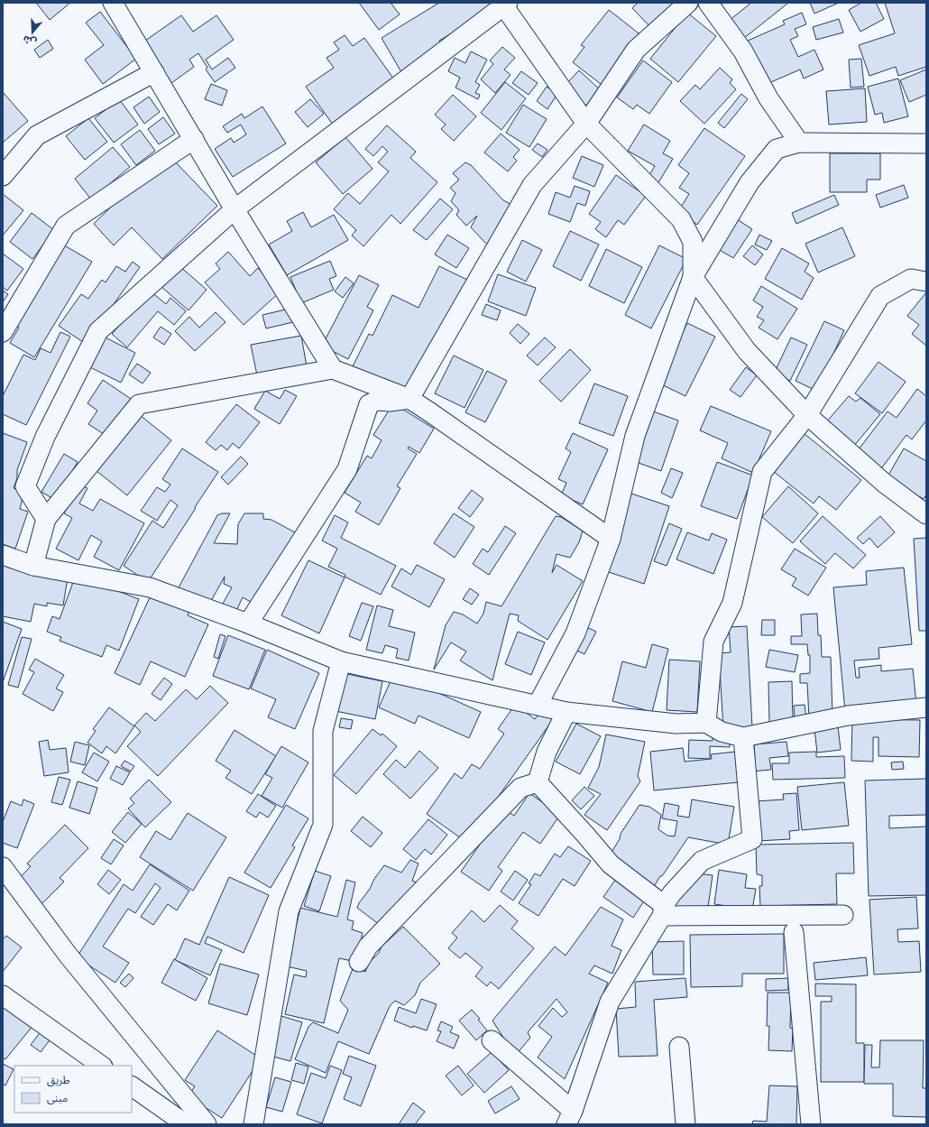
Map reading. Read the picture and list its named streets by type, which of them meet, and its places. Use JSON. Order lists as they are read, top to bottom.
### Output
{
  "legend": ["طريق", "مبنى"],
  "north": "bottom"
}
